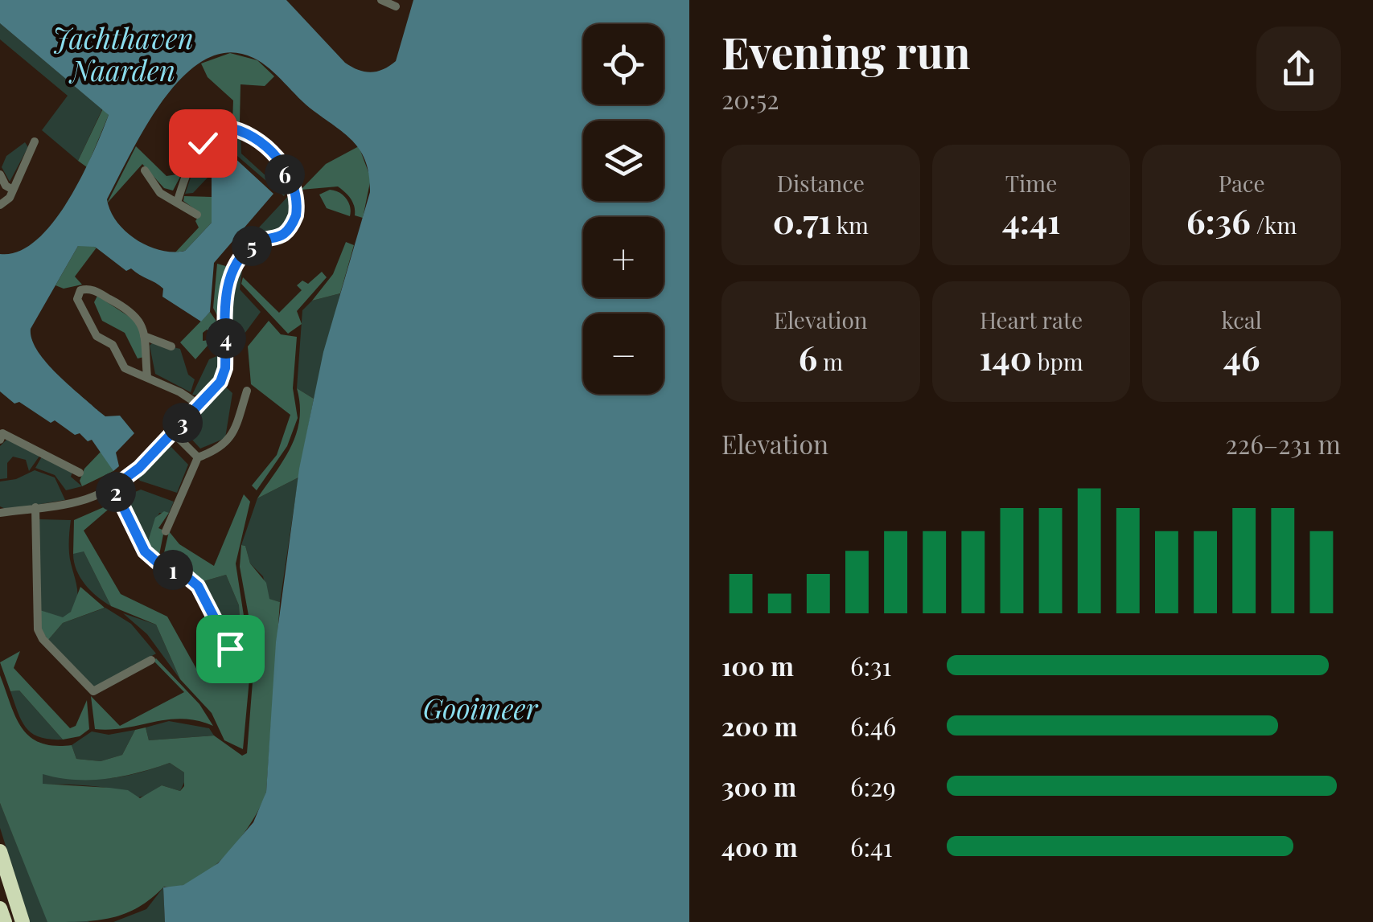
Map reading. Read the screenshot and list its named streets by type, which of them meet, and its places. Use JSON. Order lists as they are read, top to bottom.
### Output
{
  "water": ["Jachthaven Naarden", "Gooimeer"],
  "page": {
    "heading": ["Evening run", "20:52"],
    "map_buttons": ["+", "−"],
    "stats": [
      ["Distance", "0.71 km"],
      ["Time", "4:41"],
      ["Pace", "6:36 /km"],
      ["Elevation", "6 m"],
      ["Heart rate", "140 bpm"],
      ["kcal", "46"]
    ],
    "pins": [
      "6",
      "5",
      "4",
      "3",
      "2",
      "1"
    ],
    "chart": ["Elevation", "226–231 m"],
    "list": [
      {
        "name": "100 m",
        "note": "6:31"
      },
      {
        "name": "200 m",
        "note": "6:46"
      },
      {
        "name": "300 m",
        "note": "6:29"
      },
      {
        "name": "400 m",
        "note": "6:41"
      }
    ]
  }
}
